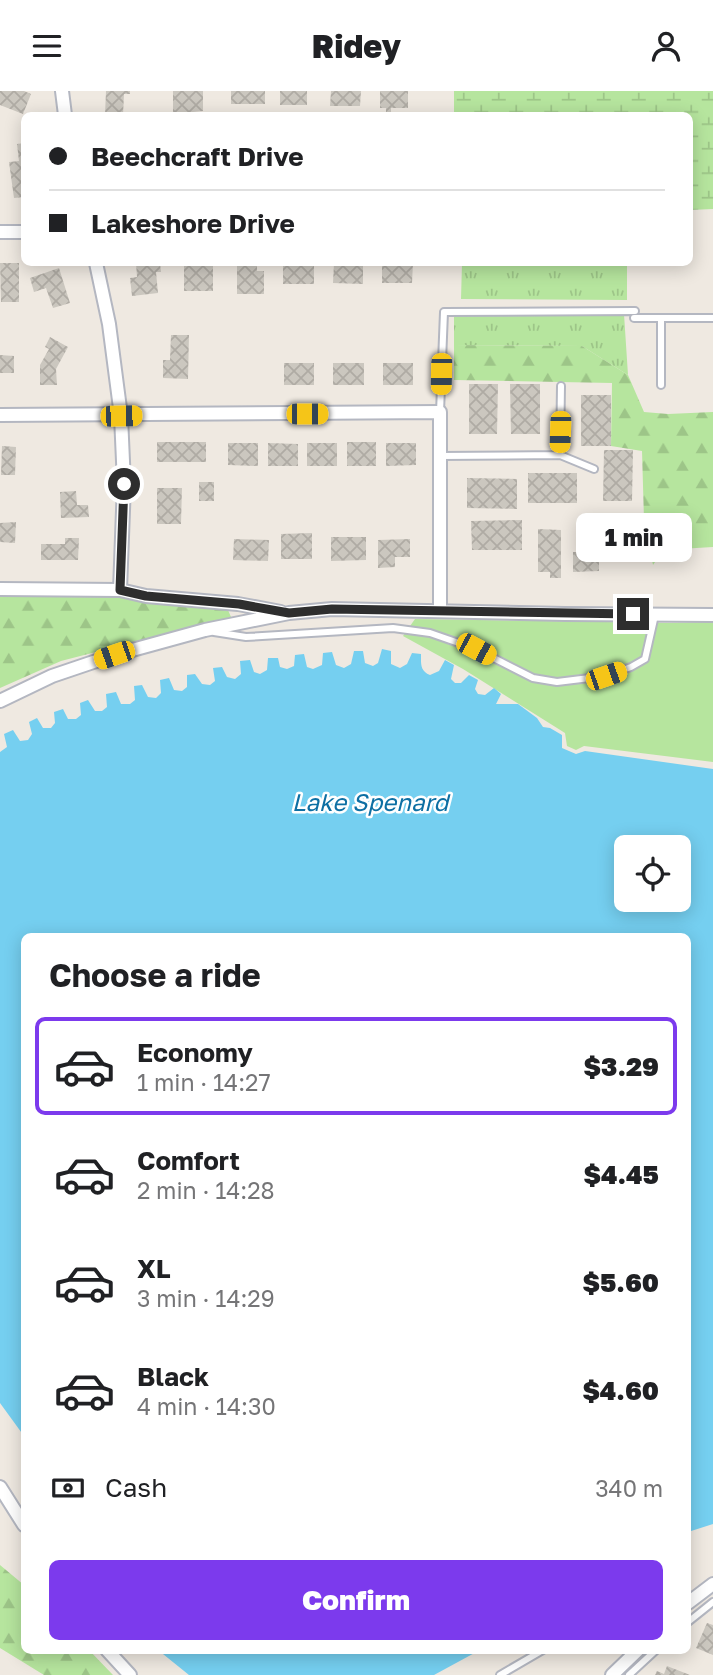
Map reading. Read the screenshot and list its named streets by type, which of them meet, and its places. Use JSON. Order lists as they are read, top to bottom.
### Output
{
  "water": ["Lake Spenard"],
  "page": {
    "header": "Ridey",
    "banner": ["Beechcraft Drive", "Lakeshore Drive"],
    "bubble": "1 min",
    "heading": "Choose a ride",
    "list": [
      {
        "name": "Economy",
        "note": "1 min · 14:27",
        "value": "$3.29"
      },
      {
        "name": "Comfort",
        "note": "2 min · 14:28",
        "value": "$4.45"
      },
      {
        "name": "XL",
        "note": "3 min · 14:29",
        "value": "$5.60"
      },
      {
        "name": "Black",
        "note": "4 min · 14:30",
        "value": "$4.60"
      }
    ],
    "pay": ["Cash", "340 m"],
    "buttons": "Confirm"
  }
}
